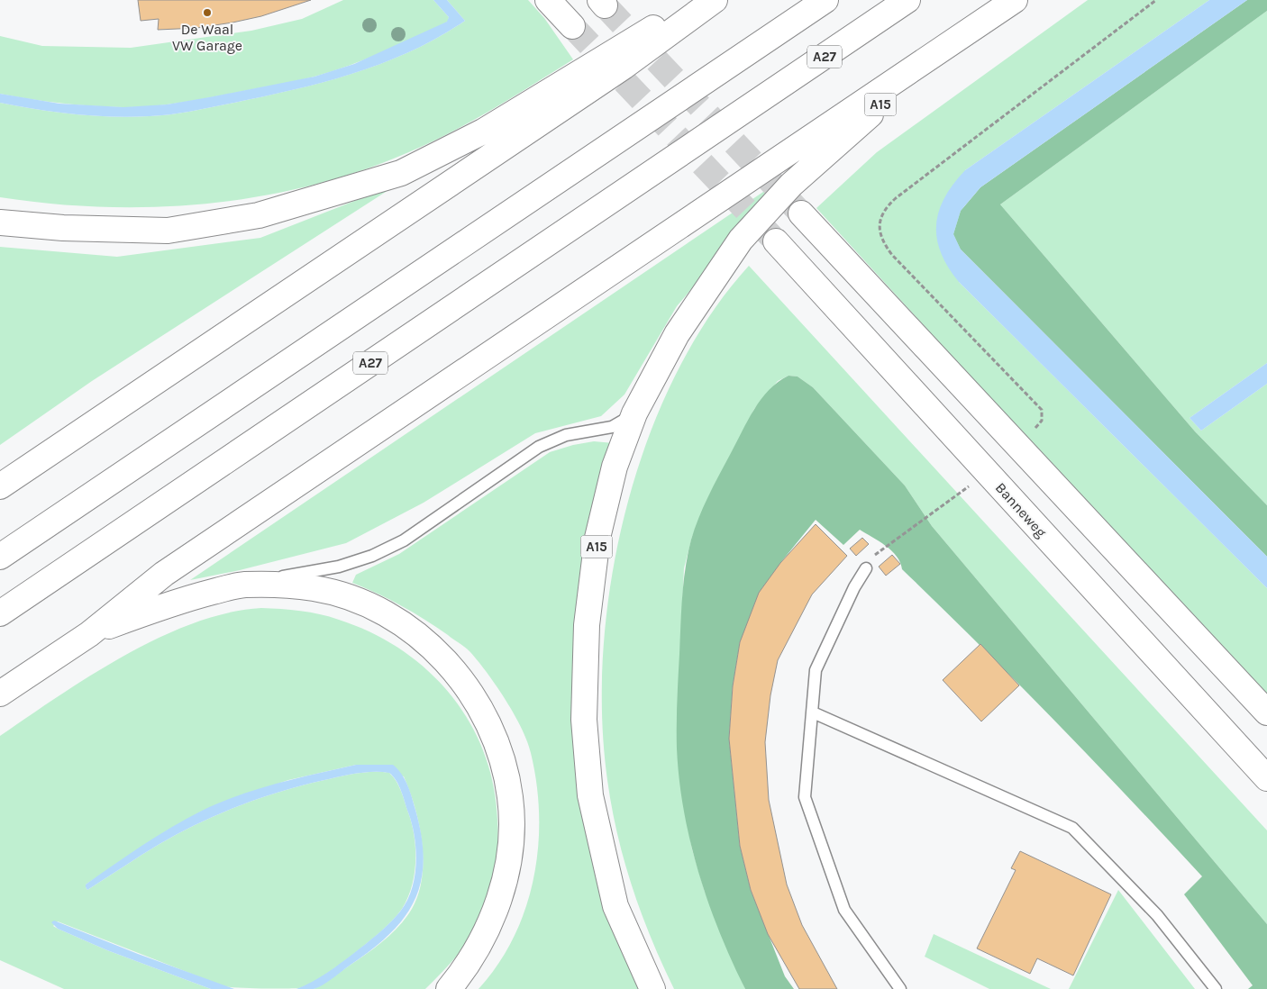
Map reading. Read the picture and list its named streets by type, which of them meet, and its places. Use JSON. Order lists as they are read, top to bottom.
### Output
{
  "streets": {
    "main road": ["A27", "A15", "Banneweg"]
  },
  "places": ["De Waal VW Garage"]
}
